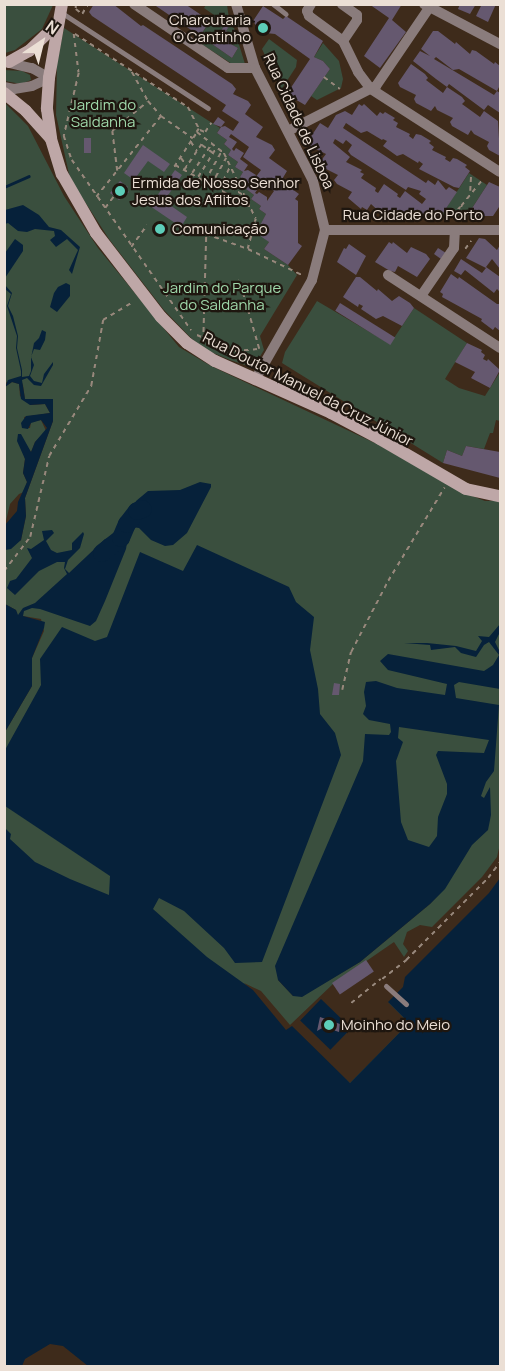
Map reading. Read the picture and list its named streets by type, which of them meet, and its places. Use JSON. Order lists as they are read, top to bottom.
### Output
{
  "streets": {
    "main road": ["Rua Doutor Manuel da Cruz Júnior"],
    "street": ["Rua Cidade de Lisboa", "Rua Cidade do Porto"]
  },
  "crossings": [
    ["Rua Cidade de Lisboa", "Rua Cidade do Porto"],
    ["Rua Cidade de Lisboa", "Rua Doutor Manuel da Cruz Júnior"]
  ],
  "parks": ["Jardim do Saldanha", "Jardim do Parque do Saldanha"],
  "places": [
    "Charcutaria O Cantinho",
    "Ermida de Nosso Senhor Jesus dos Aflitos",
    "Comunicação",
    "Moinho do Meio"
  ],
  "north": "top right"
}
